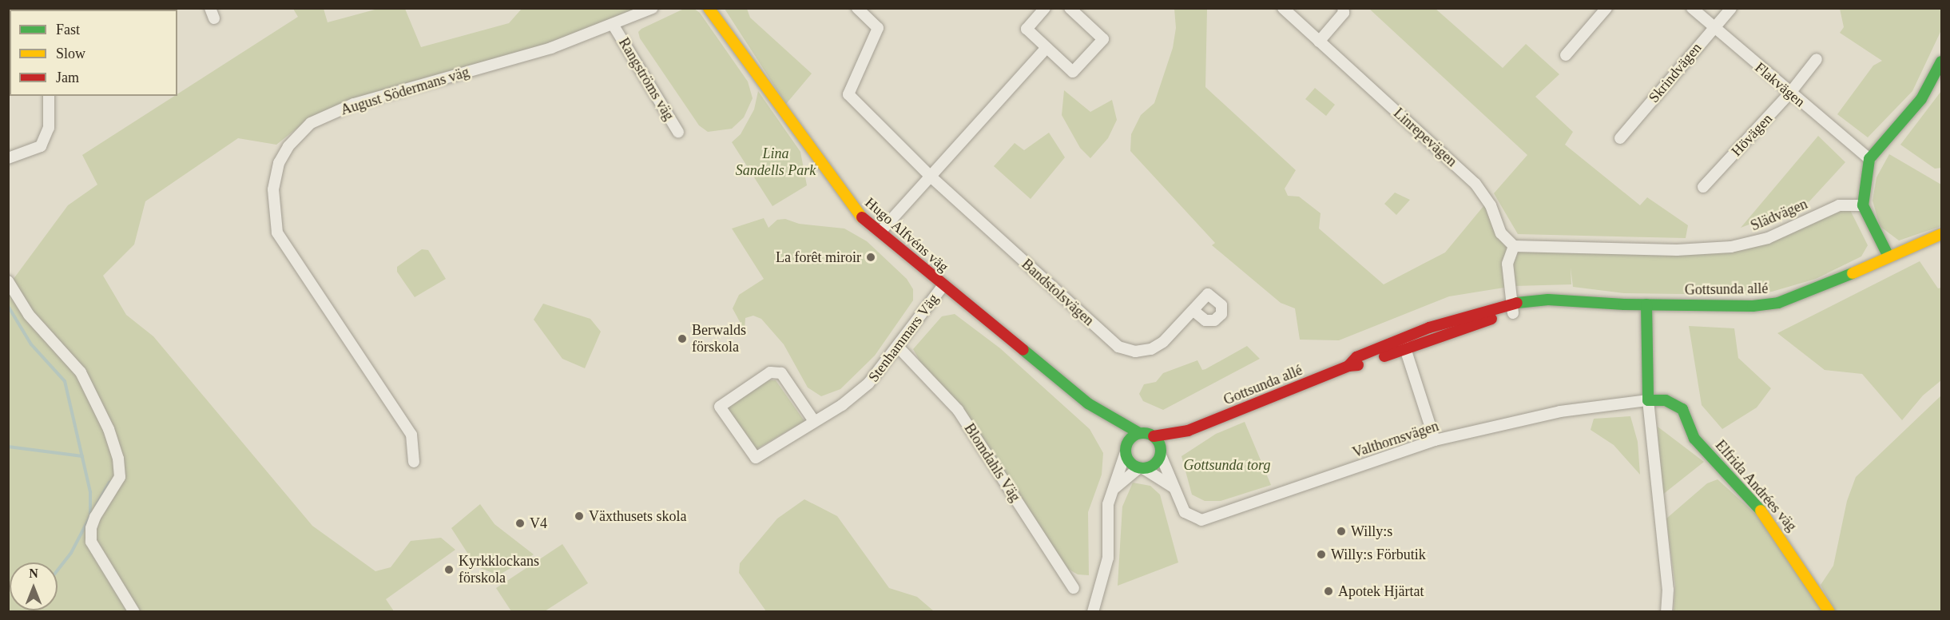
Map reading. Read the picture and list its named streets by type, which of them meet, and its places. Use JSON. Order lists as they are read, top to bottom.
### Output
{
  "streets": {
    "street": [
      "Skrindvägen",
      "Rangströms väg",
      "Flakvägen",
      "August Södermans väg",
      "Hövägen",
      "Linrepevägen",
      "Slädvägen",
      "Hugo Alfvéns väg",
      "Gottsunda allé",
      "Bandstolsvägen",
      "Stenhammars Väg",
      "Valthornsvägen",
      "Blomdahls Väg",
      "Elfrida Andrées väg"
    ]
  },
  "crossings": [
    ["Skrindvägen", "Flakvägen"],
    ["Rangströms väg", "August Södermans väg"],
    ["Flakvägen", "Hövägen"],
    ["Linrepevägen", "Slädvägen"],
    ["Hugo Alfvéns väg", "Gottsunda allé"],
    ["Hugo Alfvéns väg", "Stenhammars Väg"],
    ["Hugo Alfvéns väg", "Valthornsvägen"],
    ["Gottsunda allé", "Valthornsvägen"],
    ["Stenhammars Väg", "Blomdahls Väg"],
    ["Valthornsvägen", "Elfrida Andrées väg"]
  ],
  "parks": ["Lina Sandells Park", "Gottsunda torg"],
  "places": [
    "La forêt miroir",
    "Berwalds förskola",
    "Växthusets skola",
    "V4",
    "Willy:s",
    "Willy:s Förbutik",
    "Kyrkklockans förskola",
    "Apotek Hjärtat"
  ],
  "legend": ["Fast", "Slow", "Jam"],
  "north": "top"
}
